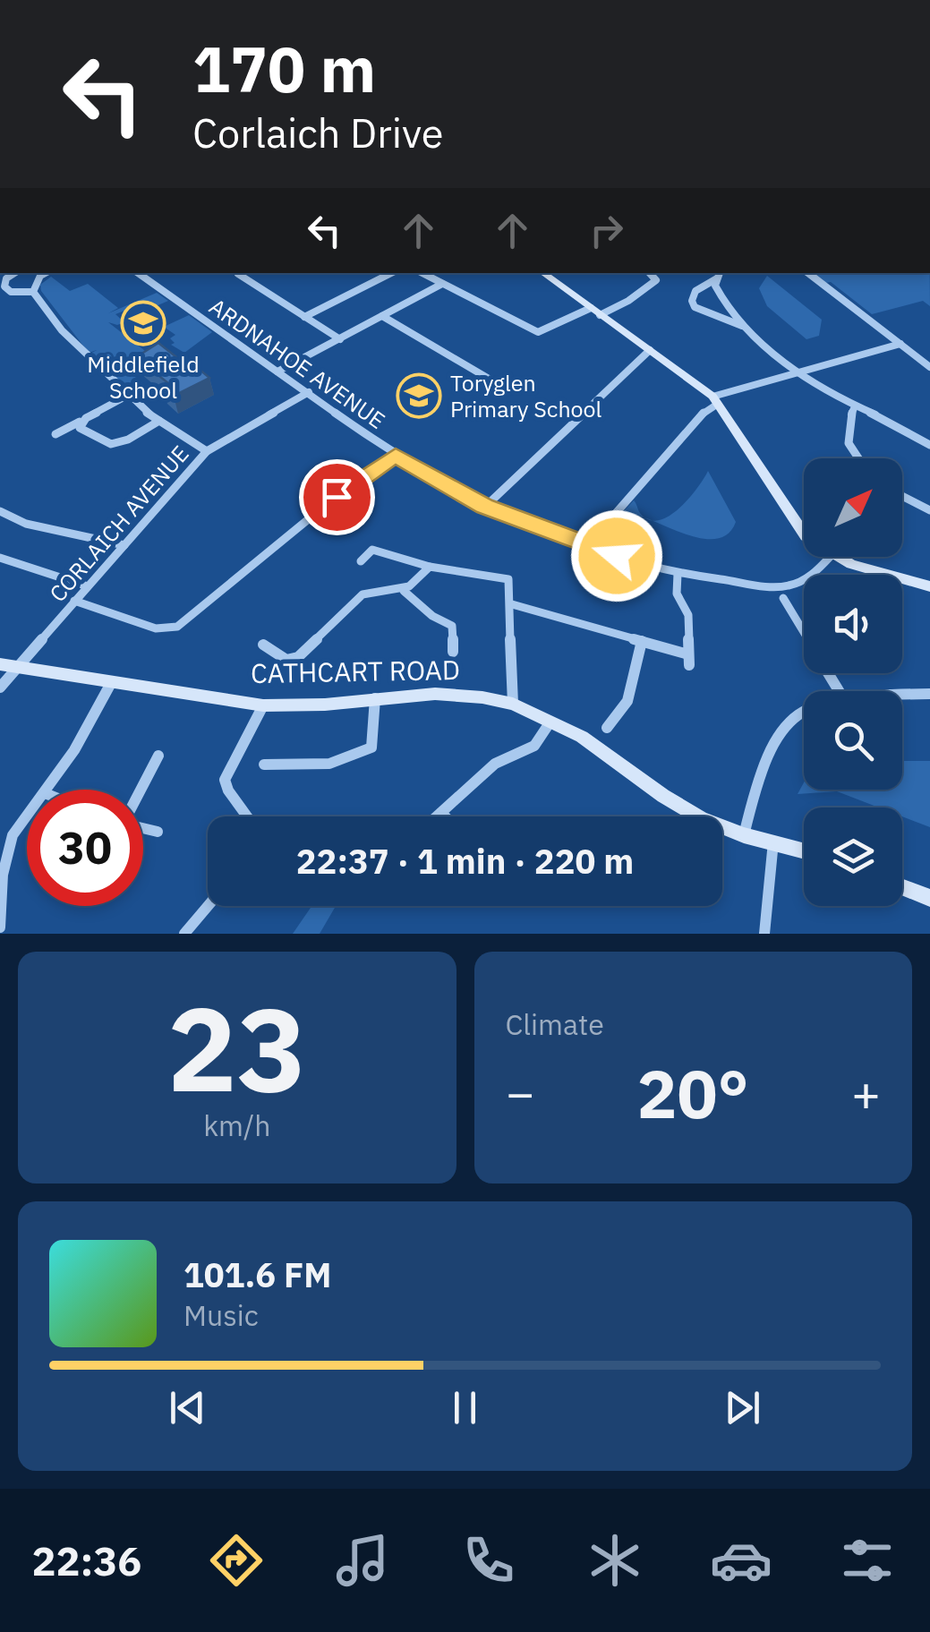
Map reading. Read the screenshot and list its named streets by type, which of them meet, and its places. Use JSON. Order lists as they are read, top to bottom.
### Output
{
  "streets": {
    "street": ["ARDNAHOE AVENUE", "CORLAICH AVENUE", "CATHCART ROAD"]
  },
  "crossings": [
    ["ARDNAHOE AVENUE", "CORLAICH AVENUE"],
    ["CORLAICH AVENUE", "CATHCART ROAD"]
  ],
  "places": {
    "school or university": ["Middlefield School", "Toryglen Primary School"]
  },
  "north": "top right",
  "page": {
    "turn": ["170 m", "Corlaich Drive"],
    "limit": "30",
    "trip": "22:37 · 1 min · 220 m",
    "tile": [
      ["23", "km/h"],
      "Climate"
    ],
    "heat": ["−", "20°", "+"],
    "song": ["101.6 FM", "Music"],
    "tabs": "22:36"
  }
}
